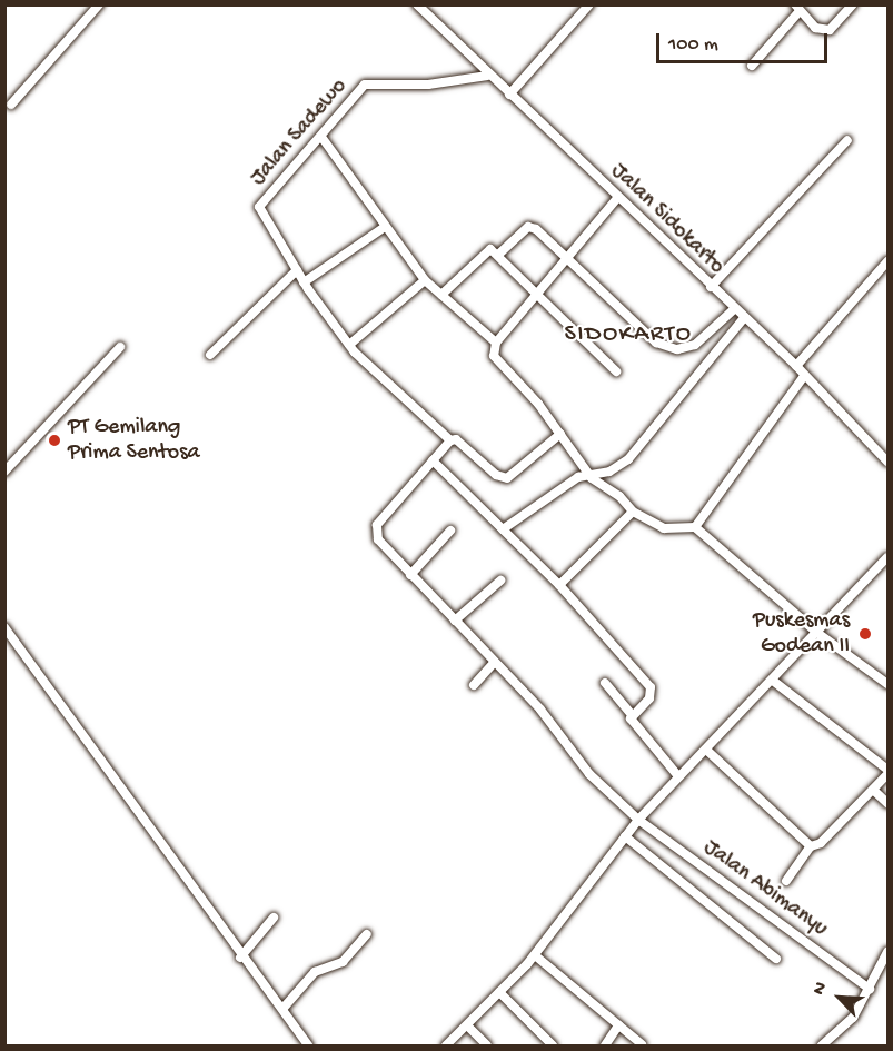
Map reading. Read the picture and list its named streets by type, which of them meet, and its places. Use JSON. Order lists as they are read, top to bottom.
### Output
{
  "streets": {
    "street": ["Jalan Sadewo", "Jalan Sidokarto", "Jalan Abimanyu"]
  },
  "crossings": [
    ["Jalan Sadewo", "Jalan Sidokarto"]
  ],
  "districts": ["SIDOKARTO"],
  "places": ["PT Gemilang Prima Sentosa", "Puskesmas Godean II"],
  "scale_bar": "100 m",
  "north": "top left"
}
